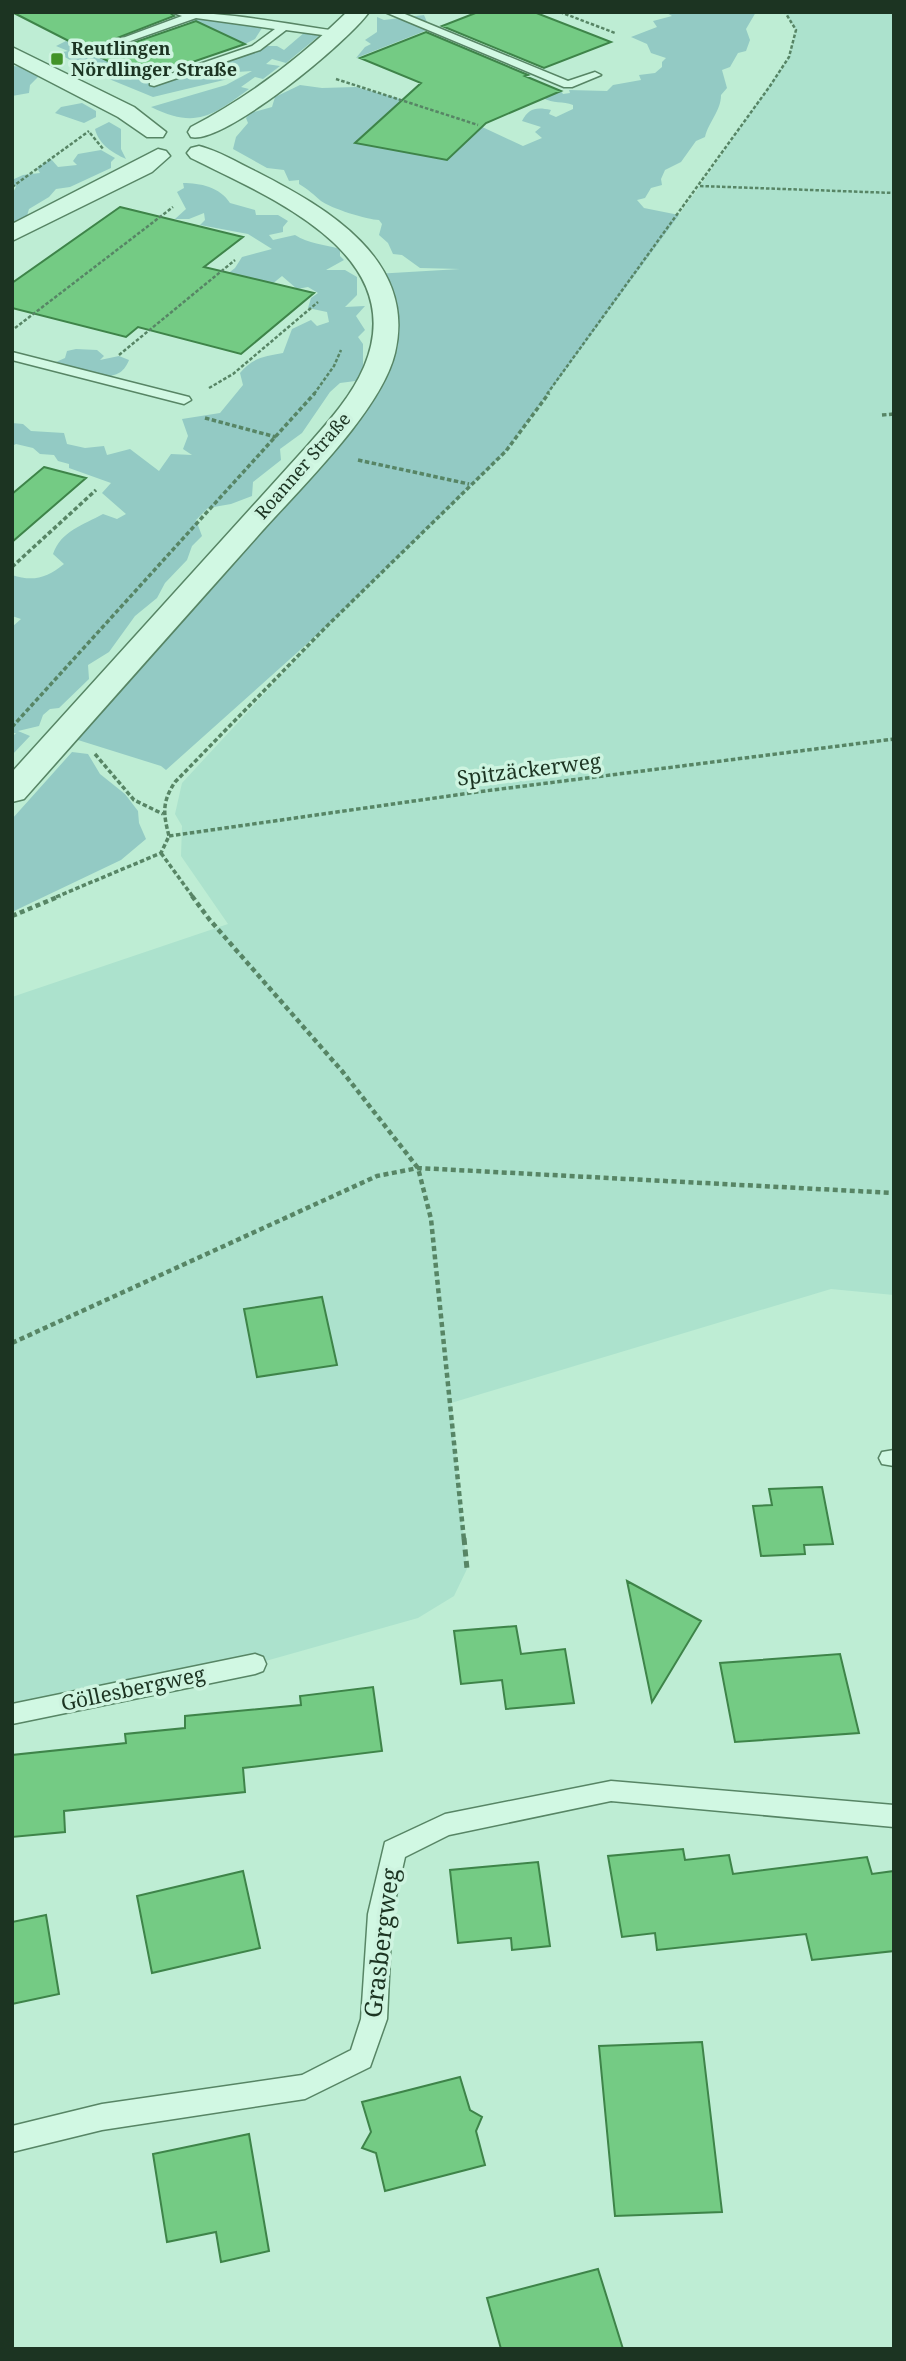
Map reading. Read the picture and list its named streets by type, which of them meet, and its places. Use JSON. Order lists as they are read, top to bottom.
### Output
{
  "streets": {
    "street": ["Roanner Straße"],
    "lane": ["Göllesbergweg", "Grasbergweg"],
    "path": ["Spitzäckerweg"]
  },
  "places": {
    "transit": ["Reutlingen Nördlinger Straße"]
  }
}
